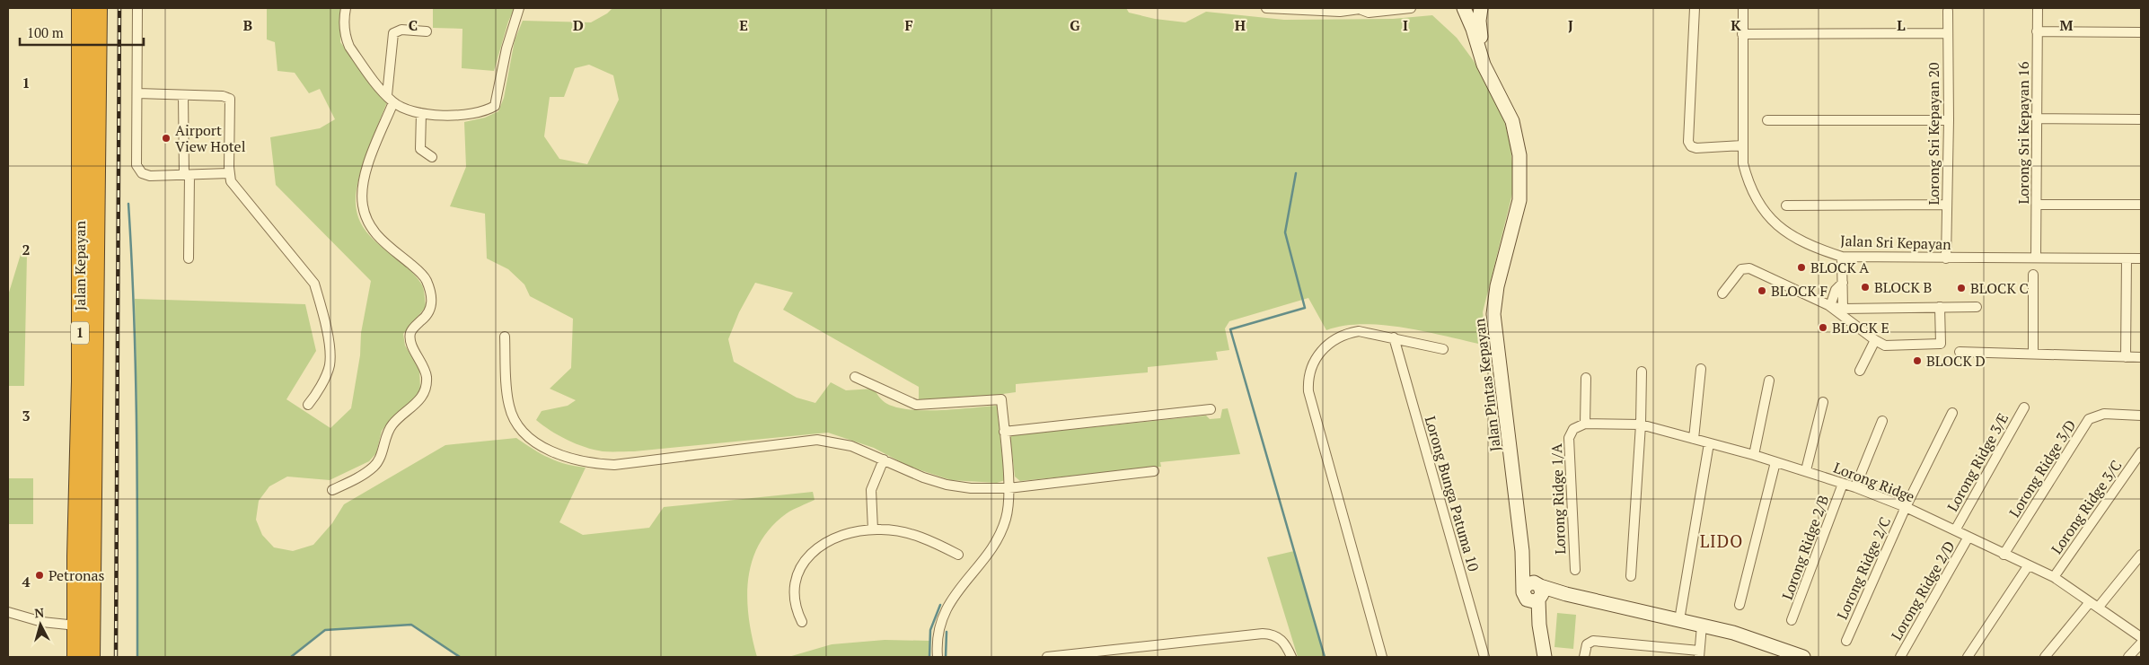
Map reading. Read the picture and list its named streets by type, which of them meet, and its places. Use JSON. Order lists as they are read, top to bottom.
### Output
{
  "streets": {
    "highway": ["Jalan Kepayan", "1"],
    "street": [
      "Lorong Sri Kepayan 16",
      "Lorong Sri Kepayan 20",
      "Jalan Sri Kepayan",
      "Jalan Pintas Kepayan",
      "Lorong Ridge 3/E",
      "Lorong Ridge 3/D",
      "Lorong Ridge",
      "Lorong Bunga Patuma 10",
      "Lorong Ridge 1/A",
      "Lorong Ridge 3/C",
      "Lorong Ridge 2/B",
      "Lorong Ridge 2/C",
      "Lorong Ridge 2/D"
    ]
  },
  "crossings": [
    ["Lorong Sri Kepayan 16", "Jalan Sri Kepayan"],
    ["Lorong Sri Kepayan 20", "Jalan Sri Kepayan"],
    ["Lorong Ridge 3/E", "Lorong Ridge"],
    ["Lorong Ridge 3/D", "Lorong Ridge"],
    ["Lorong Ridge", "Lorong Ridge 1/A"],
    ["Lorong Ridge", "Lorong Ridge 3/C"],
    ["Lorong Ridge", "Lorong Ridge 2/B"],
    ["Lorong Ridge", "Lorong Ridge 2/C"],
    ["Lorong Ridge", "Lorong Ridge 2/D"]
  ],
  "districts": ["LIDO"],
  "places": [
    "Airport View Hotel",
    "BLOCK A",
    "BLOCK B",
    "BLOCK C",
    "BLOCK F",
    "BLOCK E",
    "BLOCK D",
    "Petronas"
  ],
  "scale_bar": "100 m",
  "north": "top",
  "grid": {
    "columns": [
      "B",
      "C",
      "D",
      "E",
      "F",
      "G",
      "H",
      "I",
      "J",
      "K",
      "L",
      "M"
    ],
    "rows": [
      "1",
      "2",
      "3",
      "4"
    ]
  }
}
